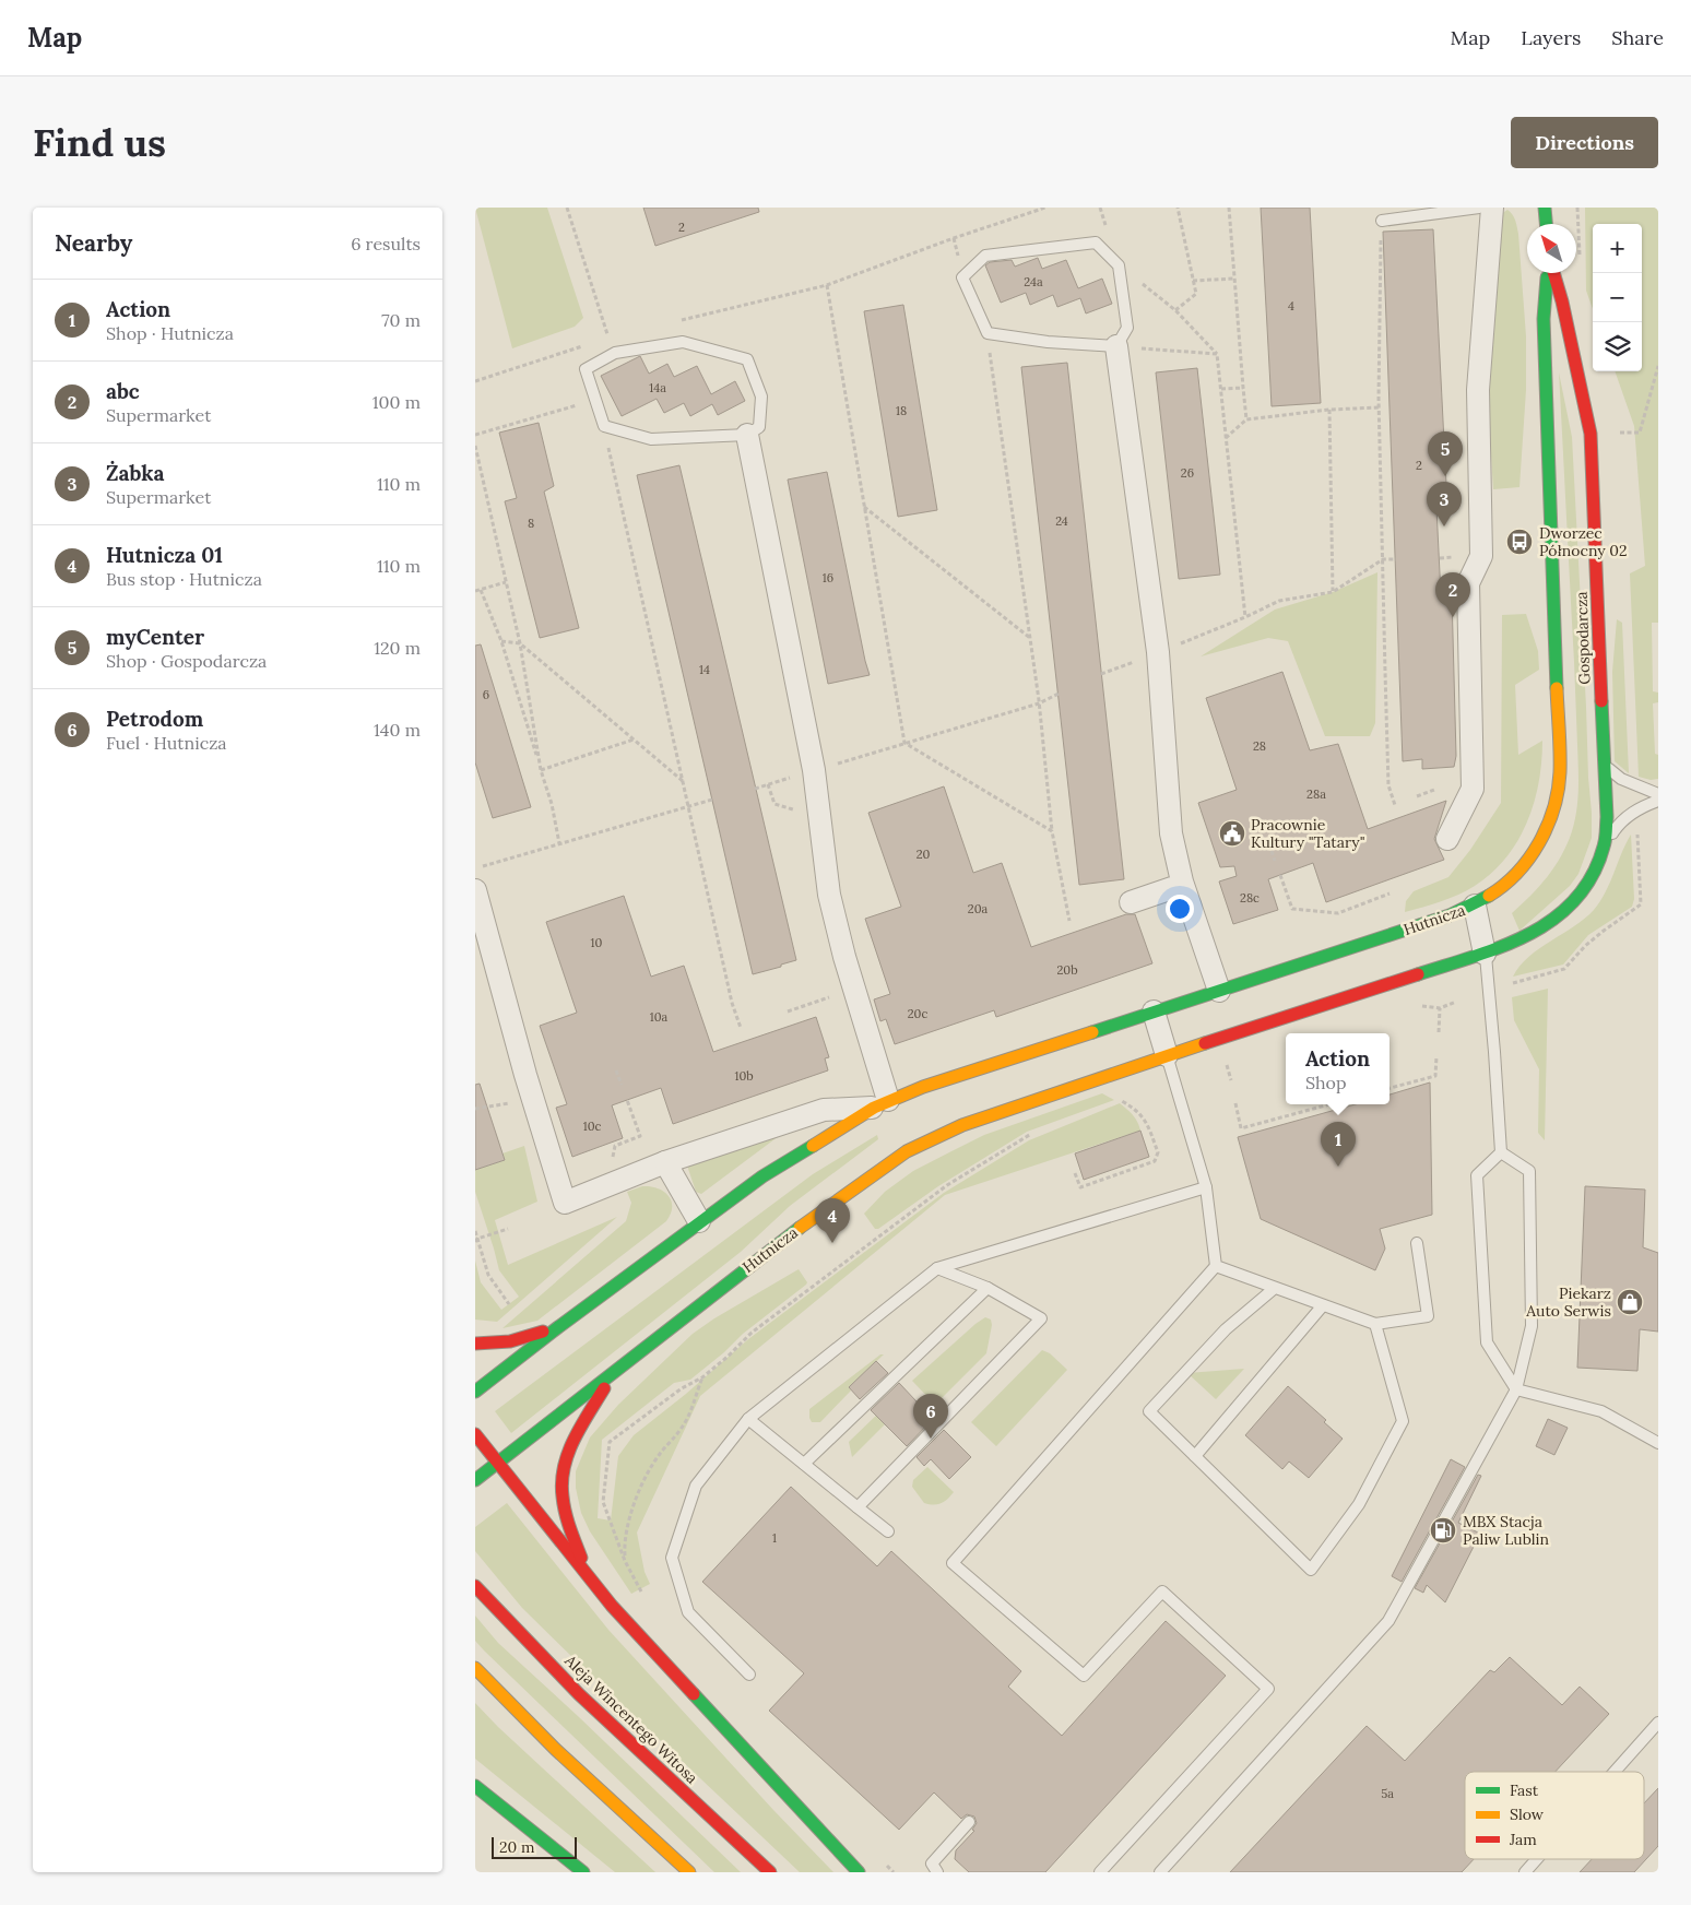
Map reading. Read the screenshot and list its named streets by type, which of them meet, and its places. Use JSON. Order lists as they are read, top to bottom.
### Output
{
  "streets": {
    "street": ["Gospodarcza", "Hutnicza", "Aleja Wincentego Witosa"]
  },
  "crossings": [
    ["Gospodarcza", "Hutnicza"]
  ],
  "places": {
    "bus stop": ["Dworzec Północny 02"],
    "public building": ["Pracownie Kultury \"Tatary\""],
    "shop": ["Piekarz Auto Serwis"],
    "fuel station": ["MBX Stacja Paliw Lublin"]
  },
  "house_numbers": [
    "2",
    "24a",
    "4",
    "14a",
    "18",
    "2",
    "26",
    "24",
    "8",
    "16",
    "14",
    "6",
    "28",
    "28a",
    "20",
    "28c",
    "20a",
    "10",
    "20b",
    "20c",
    "10a",
    "10b",
    "10c",
    "1",
    "5a"
  ],
  "legend": ["Fast", "Slow", "Jam"],
  "scale_bar": "20 m",
  "north": "top left",
  "page": {
    "header": "Map",
    "nav": ["Map", "Layers", "Share"],
    "buttons": "Directions",
    "title": "Find us",
    "heading": ["Nearby", "6 results"],
    "map_buttons": ["+", "−"],
    "list": [
      {
        "mark": "1",
        "name": "Action",
        "note": "Shop · Hutnicza",
        "value": "70 m"
      },
      {
        "mark": "2",
        "name": "abc",
        "note": "Supermarket",
        "value": "100 m"
      },
      {
        "mark": "3",
        "name": "Żabka",
        "note": "Supermarket",
        "value": "110 m"
      },
      {
        "mark": "4",
        "name": "Hutnicza 01",
        "note": "Bus stop · Hutnicza",
        "value": "110 m"
      },
      {
        "mark": "5",
        "name": "myCenter",
        "note": "Shop · Gospodarcza",
        "value": "120 m"
      },
      {
        "mark": "6",
        "name": "Petrodom",
        "note": "Fuel · Hutnicza",
        "value": "140 m"
      }
    ],
    "pins": [
      "5",
      "3",
      "2",
      "1",
      "4",
      "6"
    ],
    "popup": ["Action", "Shop"],
    "scale": "20 m"
  }
}
